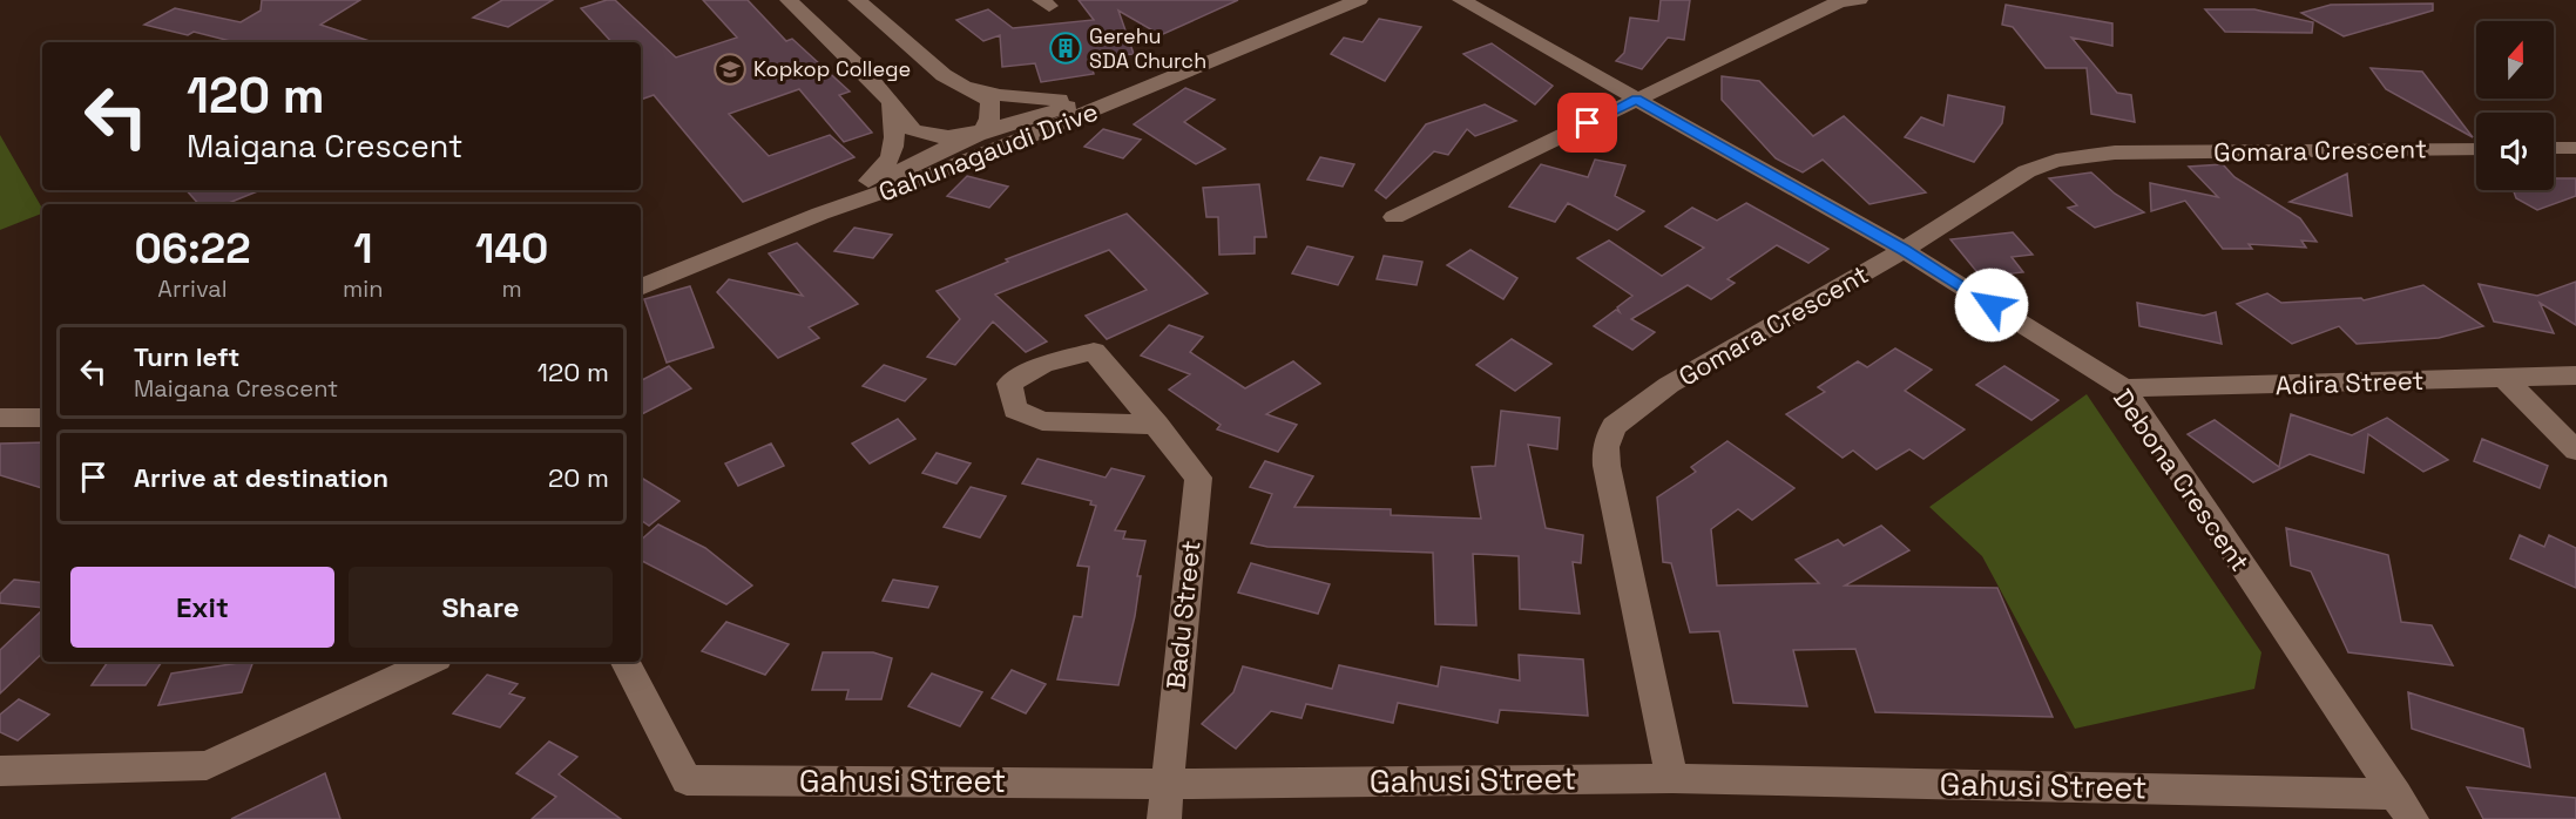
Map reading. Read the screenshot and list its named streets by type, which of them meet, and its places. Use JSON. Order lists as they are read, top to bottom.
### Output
{
  "streets": {
    "street": [
      "Gomara Crescent",
      "Gahunagaudi Drive",
      "Adira Street",
      "Debona Crescent",
      "Badu Street",
      "Gahusi Street"
    ]
  },
  "crossings": [
    ["Gomara Crescent", "Debona Crescent"],
    ["Gomara Crescent", "Gahusi Street"],
    ["Adira Street", "Debona Crescent"],
    ["Debona Crescent", "Gahusi Street"],
    ["Badu Street", "Gahusi Street"]
  ],
  "places": {
    "building": ["Gerehu SDA Church"],
    "school or university": ["Kopkop College"]
  },
  "north": "top",
  "page": {
    "turn": ["120 m", "Maigana Crescent"],
    "eta": [
      "06:22",
      "Arrival",
      "1",
      "min",
      "140",
      "m"
    ],
    "list": [
      {
        "name": "Turn left",
        "note": "Maigana Crescent",
        "value": "120 m"
      },
      {
        "name": "Arrive at destination",
        "value": "20 m"
      }
    ],
    "buttons": ["Exit", "Share"]
  }
}
